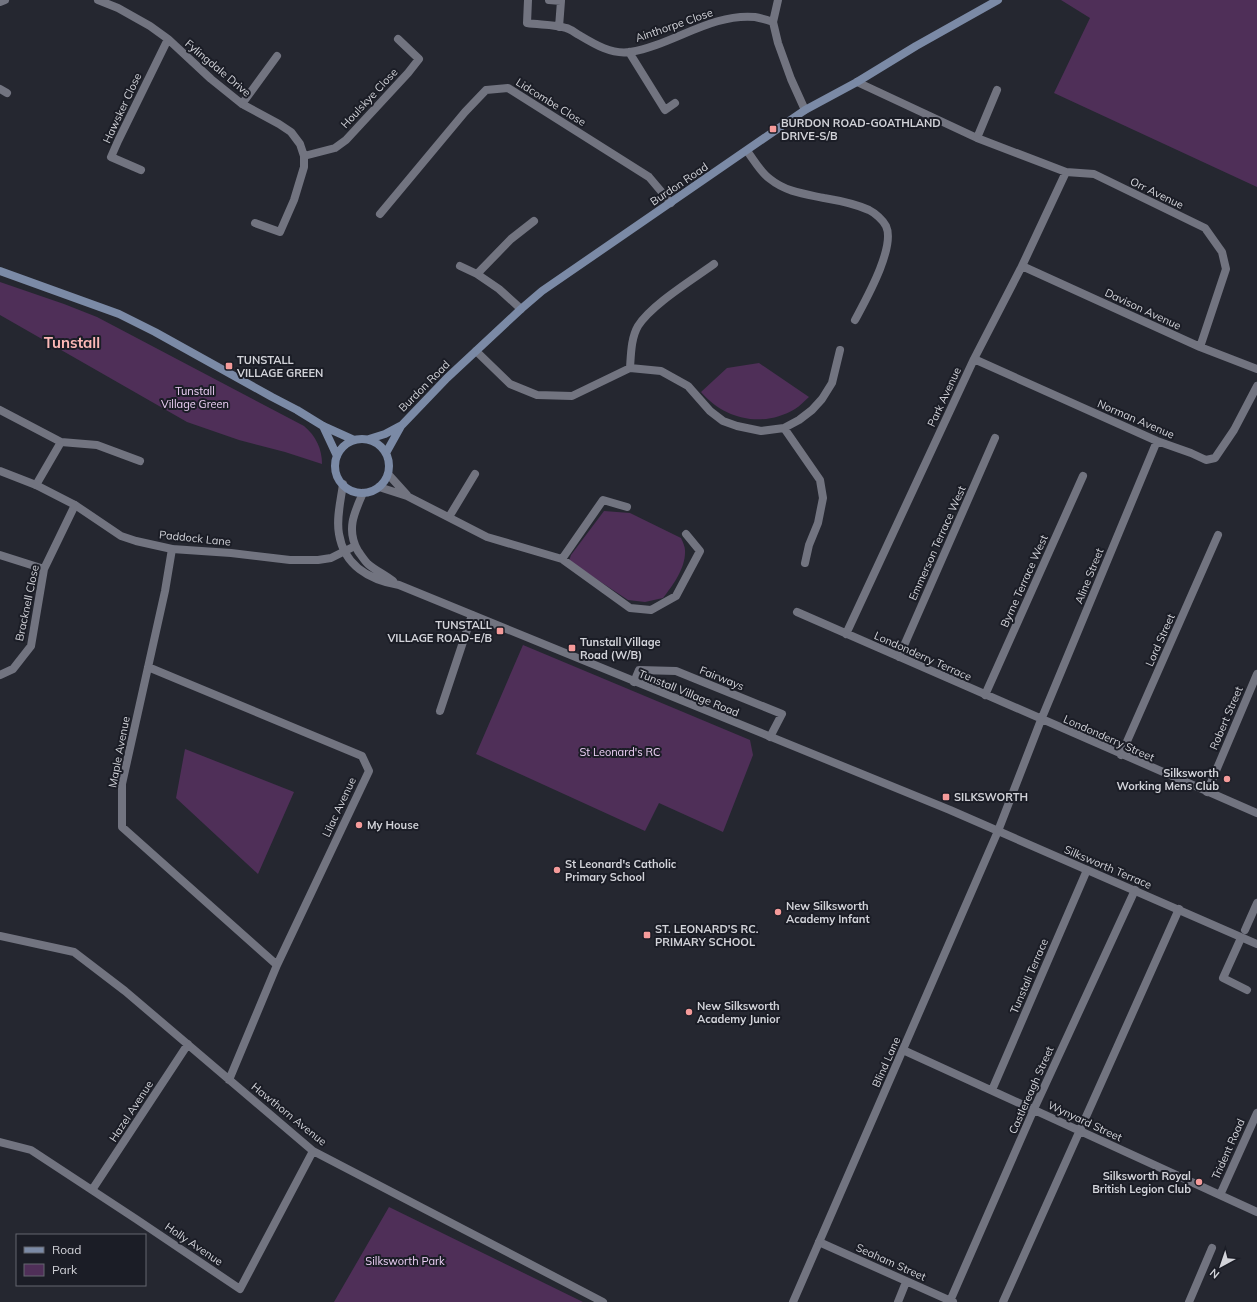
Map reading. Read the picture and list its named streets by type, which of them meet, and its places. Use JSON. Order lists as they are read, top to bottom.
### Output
{
  "streets": {
    "main road": ["Burdon Road"],
    "street": [
      "Ainthorpe Close",
      "Fylingdale Drive",
      "Houlskye Close",
      "Lidcombe Close",
      "Hawsker Close",
      "Orr Avenue",
      "Davison Avenue",
      "Park Avenue",
      "Norman Avenue",
      "Paddock Lane",
      "Emmerson Terrace West",
      "Aline Street",
      "Byrne Terrace West",
      "Bracknell Close",
      "Lord Street",
      "Londonderry Terrace",
      "Fairways",
      "Tunstall Village Road",
      "Robert Street",
      "Londonderry Street",
      "Maple Avenue",
      "Lilac Avenue",
      "Silksworth Terrace",
      "Tunstall Terrace",
      "Blind Lane",
      "Castlereagh Street",
      "Hazel Avenue",
      "Hawthorn Avenue",
      "Wynyard Street",
      "Trident Road",
      "Holly Avenue",
      "Seaham Street"
    ]
  },
  "crossings": [
    ["Fylingdale Drive", "Houlskye Close"],
    ["Fylingdale Drive", "Hawsker Close"],
    ["Lidcombe Close", "Burdon Road"],
    ["Burdon Road", "Orr Avenue"],
    ["Burdon Road", "Tunstall Village Road"],
    ["Orr Avenue", "Davison Avenue"],
    ["Orr Avenue", "Park Avenue"],
    ["Davison Avenue", "Park Avenue"],
    ["Park Avenue", "Norman Avenue"],
    ["Park Avenue", "Londonderry Terrace"],
    ["Norman Avenue", "Aline Street"],
    ["Paddock Lane", "Bracknell Close"],
    ["Paddock Lane", "Tunstall Village Road"],
    ["Paddock Lane", "Maple Avenue"],
    ["Emmerson Terrace West", "Londonderry Terrace"],
    ["Aline Street", "Londonderry Terrace"],
    ["Aline Street", "Londonderry Street"],
    ["Aline Street", "Silksworth Terrace"],
    ["Aline Street", "Blind Lane"],
    ["Byrne Terrace West", "Londonderry Terrace"],
    ["Lord Street", "Londonderry Street"],
    ["Londonderry Terrace", "Londonderry Street"],
    ["Fairways", "Tunstall Village Road"],
    ["Tunstall Village Road", "Silksworth Terrace"],
    ["Robert Street", "Londonderry Street"],
    ["Maple Avenue", "Lilac Avenue"],
    ["Lilac Avenue", "Hawthorn Avenue"],
    ["Silksworth Terrace", "Tunstall Terrace"],
    ["Silksworth Terrace", "Blind Lane"],
    ["Silksworth Terrace", "Castlereagh Street"],
    ["Tunstall Terrace", "Wynyard Street"],
    ["Blind Lane", "Wynyard Street"],
    ["Blind Lane", "Seaham Street"],
    ["Castlereagh Street", "Wynyard Street"],
    ["Castlereagh Street", "Seaham Street"],
    ["Hazel Avenue", "Hawthorn Avenue"],
    ["Hazel Avenue", "Holly Avenue"],
    ["Hawthorn Avenue", "Holly Avenue"],
    ["Wynyard Street", "Trident Road"]
  ],
  "districts": ["Tunstall"],
  "parks": ["Tunstall Village Green", "St Leonard's RC", "Silksworth Park"],
  "places": {
    "transit": [
      "BURDON ROAD-GOATHLAND DRIVE-S/B",
      "TUNSTALL VILLAGE GREEN",
      "TUNSTALL VILLAGE ROAD-E/B",
      "Tunstall Village Road (W/B)",
      "SILKSWORTH",
      "ST. LEONARD'S RC. PRIMARY SCHOOL"
    ],
    "other": [
      "Silksworth Working Mens Club",
      "My House",
      "St Leonard's Catholic Primary School",
      "New Silksworth Academy Infant",
      "New Silksworth Academy Junior",
      "Silksworth Royal British Legion Club"
    ]
  },
  "legend": ["Road", "Park"],
  "north": "bottom left"
}
